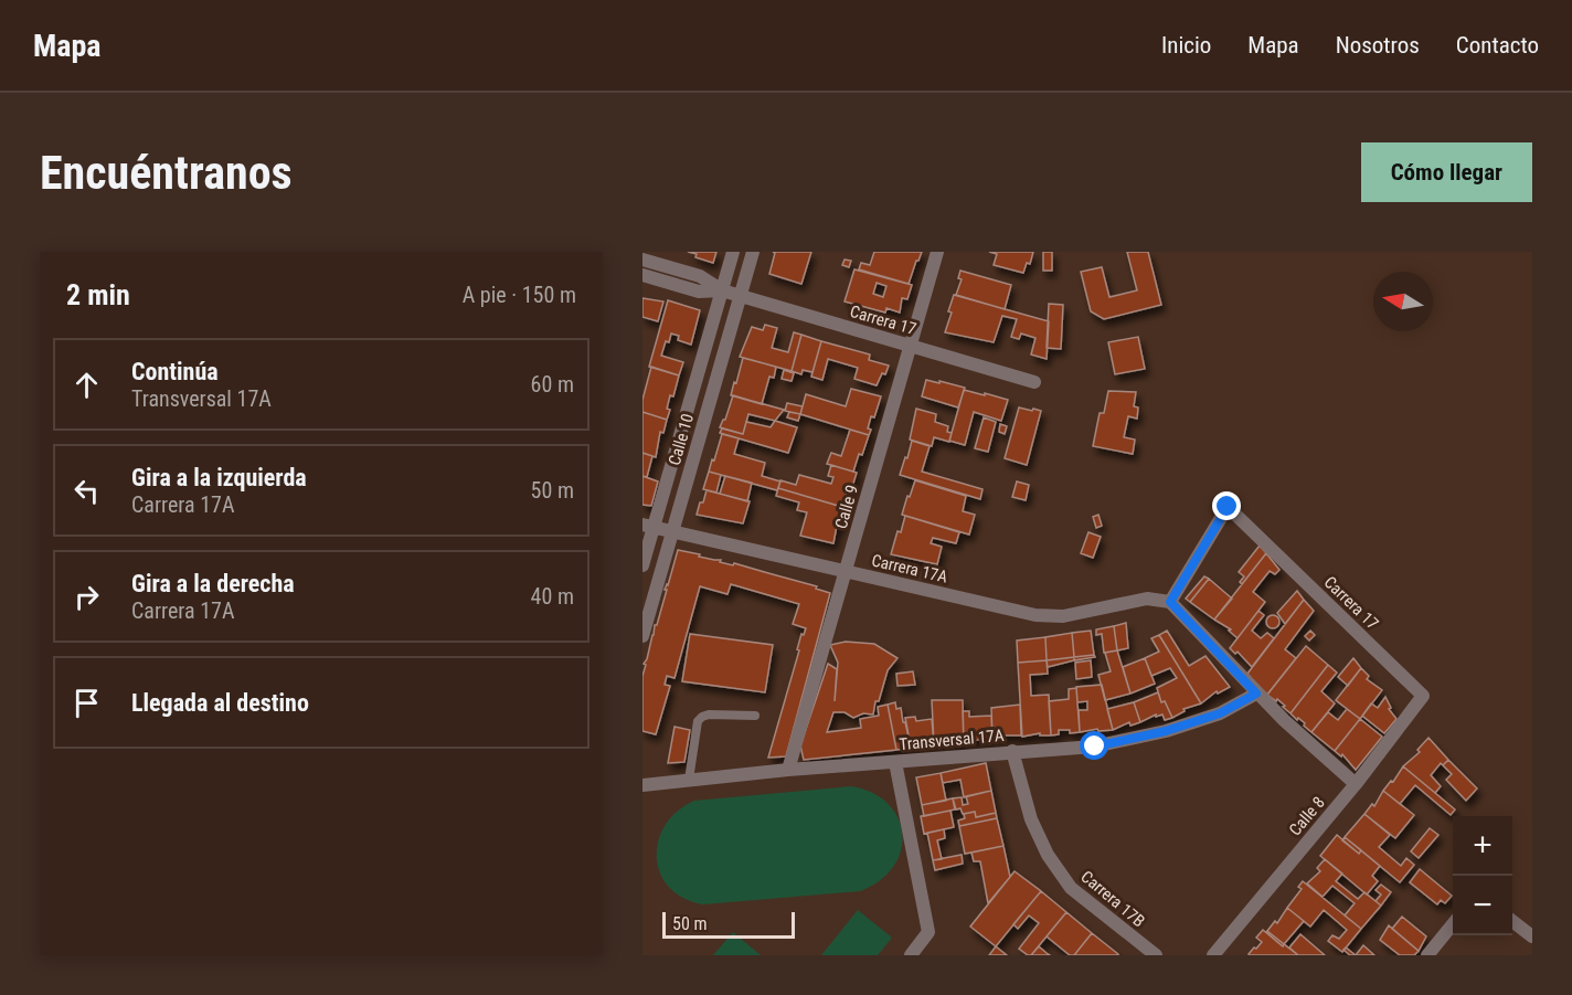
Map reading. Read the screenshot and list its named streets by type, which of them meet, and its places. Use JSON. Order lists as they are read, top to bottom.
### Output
{
  "streets": {
    "street": [
      "Carrera 17",
      "Calle 10",
      "Calle 9",
      "Carrera 17A",
      "Transversal 17A",
      "Calle 8",
      "Carrera 17B"
    ]
  },
  "crossings": [
    ["Carrera 17", "Calle 10"],
    ["Carrera 17", "Calle 9"],
    ["Carrera 17", "Carrera 17A"],
    ["Carrera 17", "Calle 8"],
    ["Calle 10", "Carrera 17A"],
    ["Calle 9", "Carrera 17A"],
    ["Calle 9", "Transversal 17A"],
    ["Transversal 17A", "Carrera 17B"]
  ],
  "scale_bar": "50 m",
  "north": "left",
  "page": {
    "header": "Mapa",
    "nav": [
      "Inicio",
      "Mapa",
      "Nosotros",
      "Contacto"
    ],
    "buttons": "Cómo llegar",
    "title": "Encuéntranos",
    "heading": ["2 min", "A pie · 150 m"],
    "list": [
      ["Continúa", "Transversal 17A", "60 m"],
      ["Gira a la izquierda", "Carrera 17A", "50 m"],
      ["Gira a la derecha", "Carrera 17A", "40 m"],
      "Llegada al destino"
    ],
    "map_buttons": ["+", "−"],
    "scale": "50 m"
  }
}
